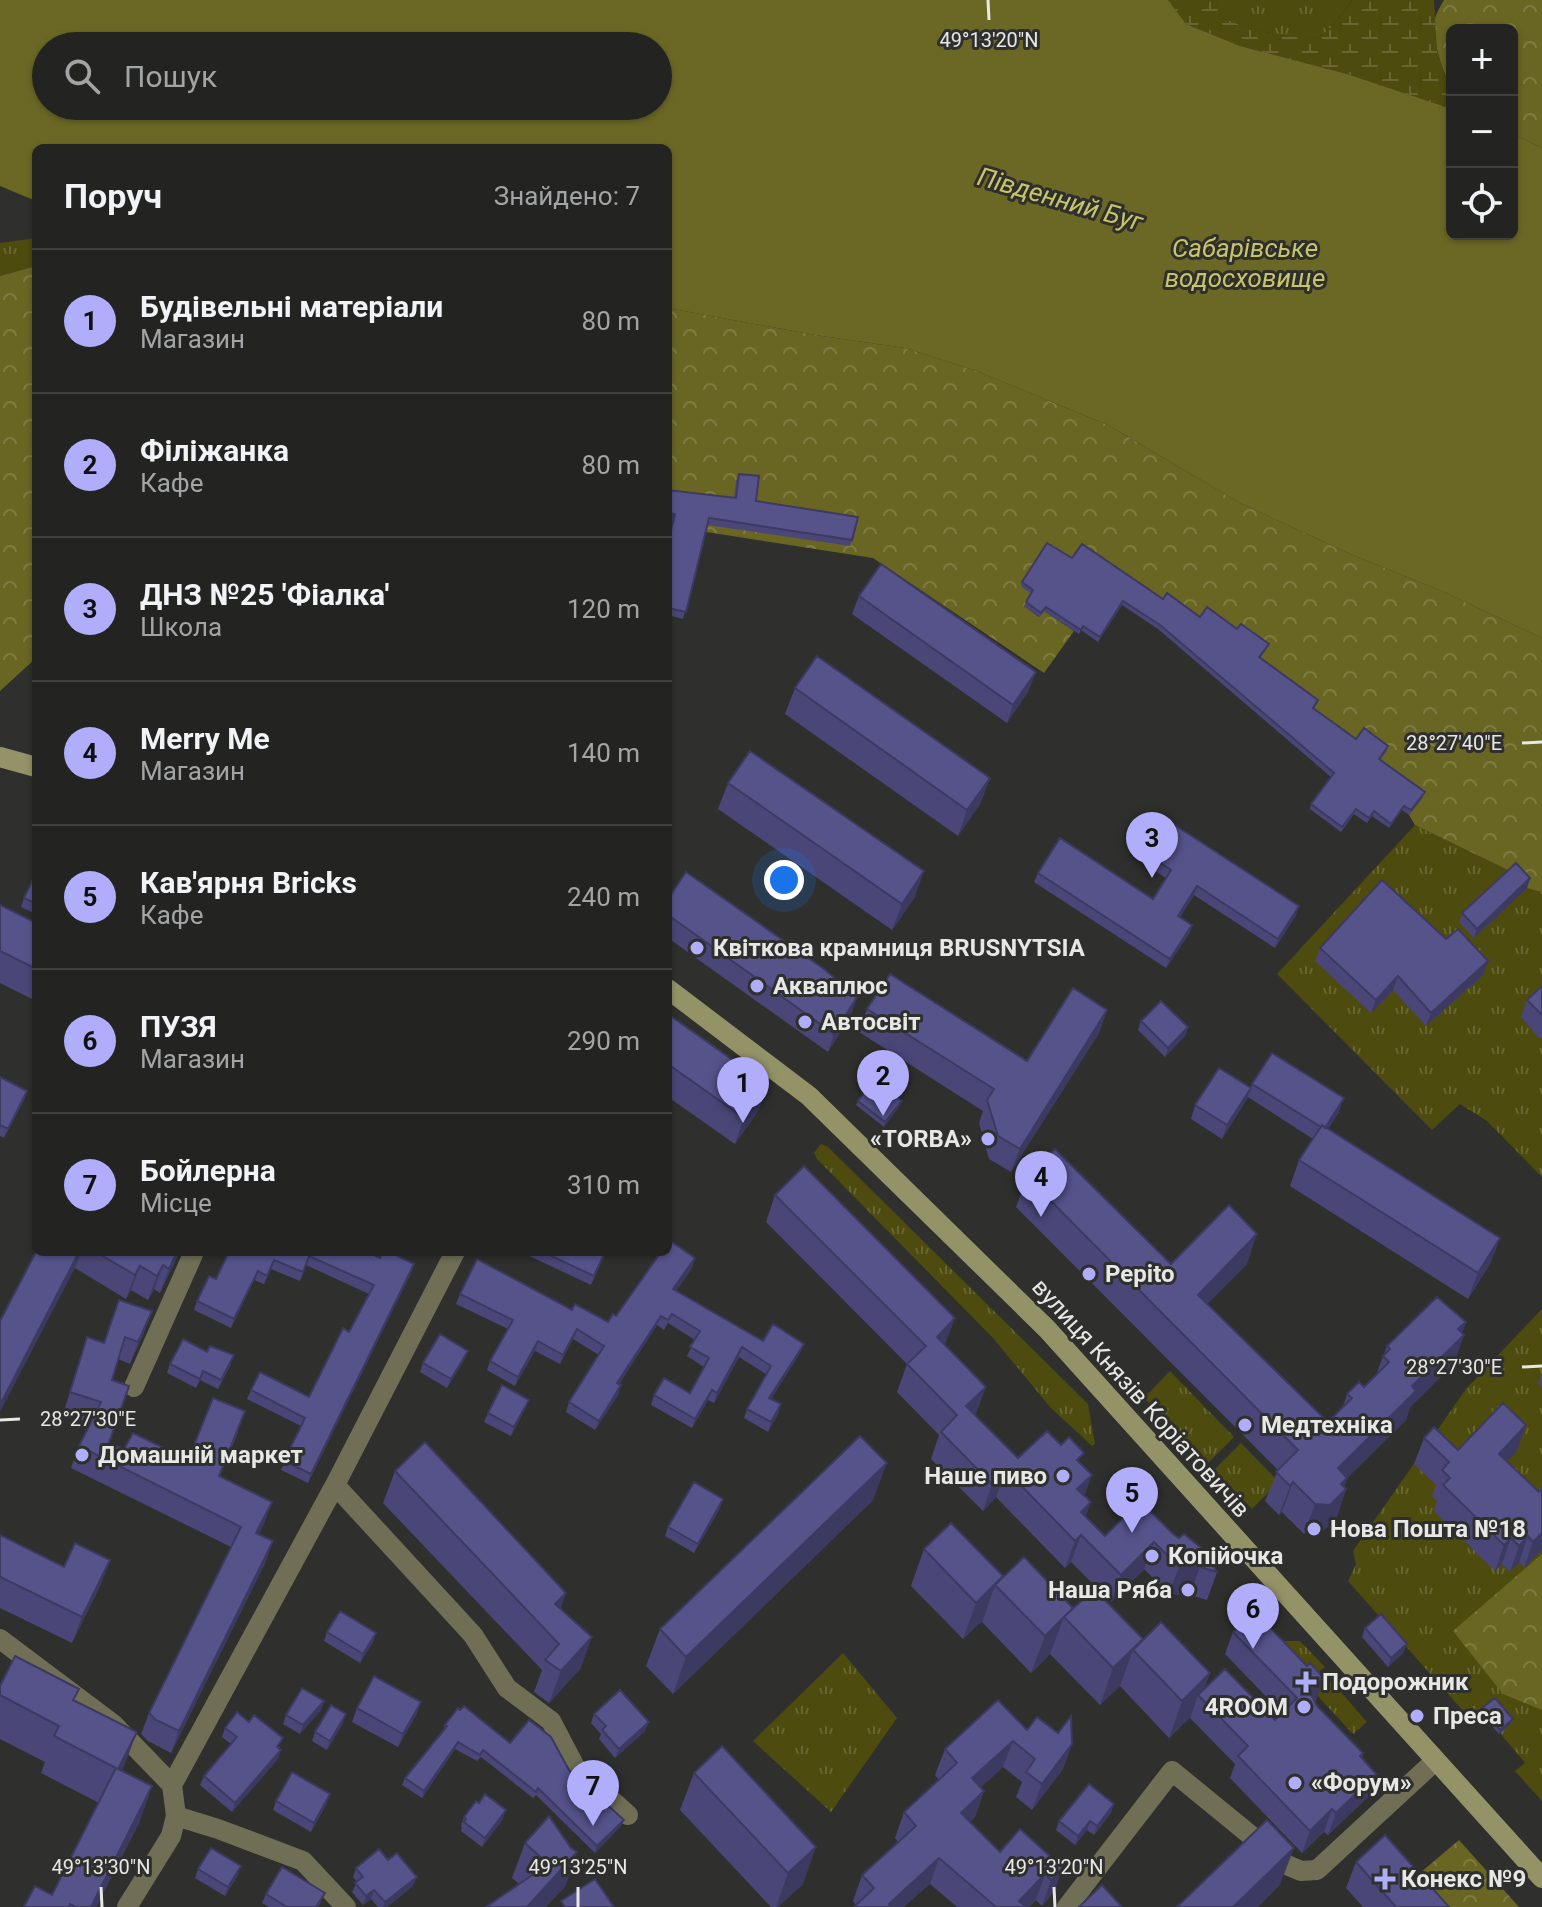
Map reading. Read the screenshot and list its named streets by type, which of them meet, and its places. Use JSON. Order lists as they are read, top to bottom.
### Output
{
  "streets": {
    "main road": ["вулиця Князів Коріатовичів"]
  },
  "water": ["Південний Буг", "Сабарівське водосховище"],
  "places": {
    "other": [
      "Квіткова крамниця BRUSNYTSIA",
      "Акваплюс",
      "Автосвіт",
      "«TORBA»",
      "Pepito",
      "Медтехніка",
      "Домашній маркет",
      "Наше пиво",
      "Нова Пошта №18",
      "Копійочка",
      "Наша Ряба",
      "4ROOM",
      "Преса",
      "«Форум»"
    ],
    "health": ["Подорожник", "Конекс №9"]
  },
  "page": {
    "map_buttons": ["+", "−"],
    "search": "Пошук",
    "heading": ["Поруч", "Знайдено: 7"],
    "list": [
      {
        "mark": "1",
        "name": "Будівельні матеріали",
        "note": "Магазин",
        "value": "80 m"
      },
      {
        "mark": "2",
        "name": "Філіжанка",
        "note": "Кафе",
        "value": "80 m"
      },
      {
        "mark": "3",
        "name": "ДНЗ №25 'Фіалка'",
        "note": "Школа",
        "value": "120 m"
      },
      {
        "mark": "4",
        "name": "Merry Me",
        "note": "Магазин",
        "value": "140 m"
      },
      {
        "mark": "5",
        "name": "Кав'ярня Bricks",
        "note": "Кафе",
        "value": "240 m"
      },
      {
        "mark": "6",
        "name": "ПУЗЯ",
        "note": "Магазин",
        "value": "290 m"
      },
      {
        "mark": "7",
        "name": "Бойлерна",
        "note": "Місце",
        "value": "310 m"
      }
    ],
    "pins": [
      "3",
      "2",
      "1",
      "4",
      "5",
      "6",
      "7"
    ]
  },
  "coordinates": [
    "49°13'20\"N",
    "28°27'40\"E",
    "28°27'30\"E",
    "49°13'30\"N",
    "49°13'25\"N"
  ]
}
